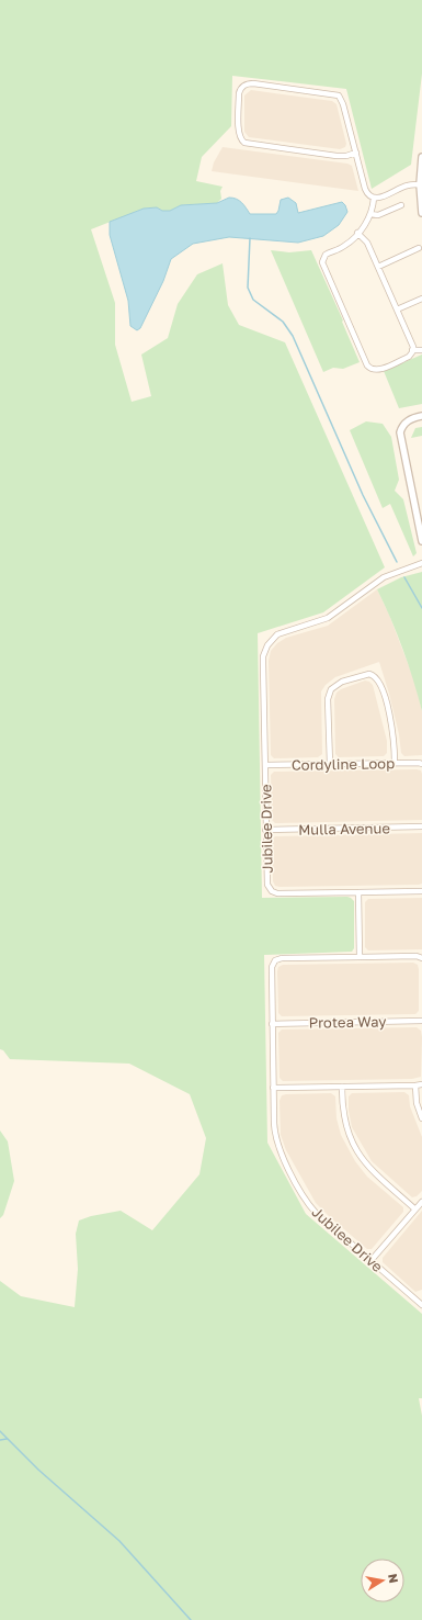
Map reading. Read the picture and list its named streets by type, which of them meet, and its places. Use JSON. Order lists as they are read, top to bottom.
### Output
{
  "streets": {
    "street": [
      "Cordyline Loop",
      "Jubilee Drive",
      "Mulla Avenue",
      "Protea Way"
    ]
  },
  "crossings": [
    ["Cordyline Loop", "Jubilee Drive"],
    ["Jubilee Drive", "Mulla Avenue"],
    ["Jubilee Drive", "Protea Way"]
  ],
  "north": "right"
}
